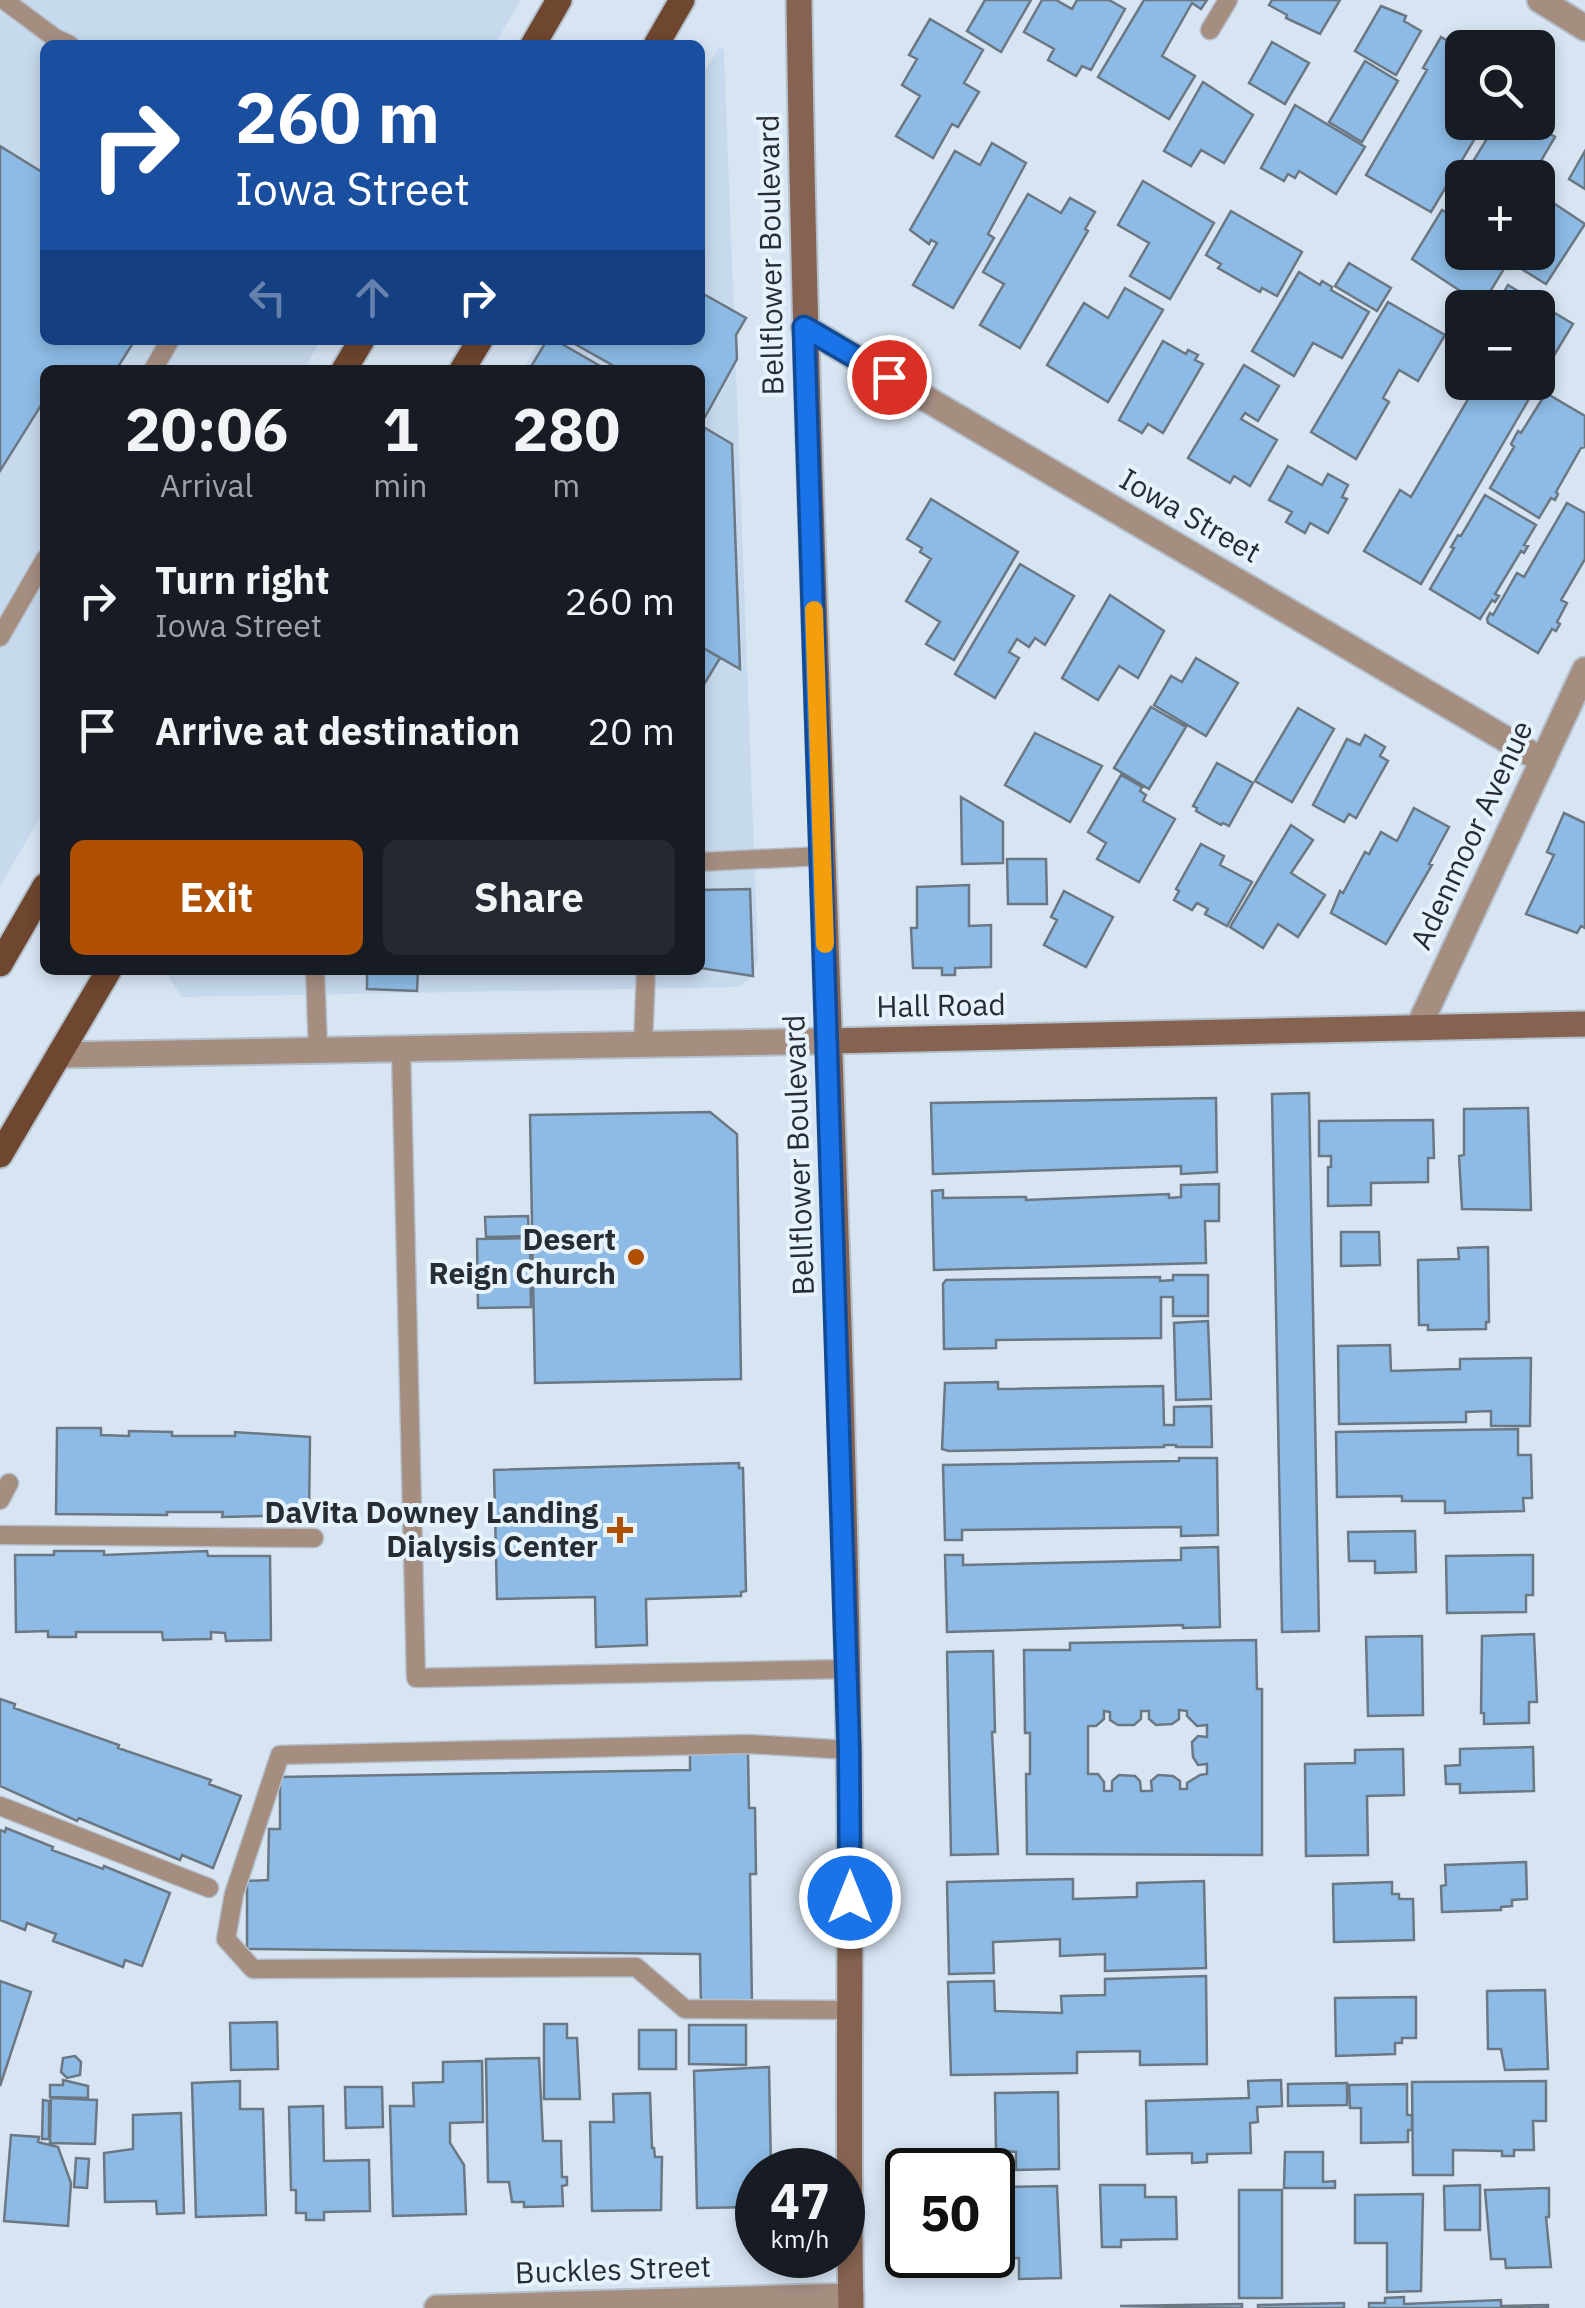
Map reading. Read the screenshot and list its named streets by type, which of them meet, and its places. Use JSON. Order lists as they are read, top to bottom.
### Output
{
  "streets": {
    "main road": ["Bellflower Boulevard", "Hall Road"],
    "street": ["Iowa Street", "Adenmoor Avenue", "Buckles Street"]
  },
  "crossings": [
    ["Bellflower Boulevard", "Iowa Street"],
    ["Bellflower Boulevard", "Hall Road"],
    ["Bellflower Boulevard", "Buckles Street"],
    ["Iowa Street", "Adenmoor Avenue"],
    ["Adenmoor Avenue", "Hall Road"]
  ],
  "places": {
    "other": ["Desert Reign Church"],
    "health": ["DaVita Downey Landing Dialysis Center"]
  },
  "page": {
    "map_buttons": ["+", "−"],
    "turn": ["260 m", "Iowa Street"],
    "eta": [
      "20:06",
      "Arrival",
      "1",
      "min",
      "280",
      "m"
    ],
    "list": [
      {
        "name": "Turn right",
        "note": "Iowa Street",
        "value": "260 m"
      },
      {
        "name": "Arrive at destination",
        "value": "20 m"
      }
    ],
    "buttons": ["Exit", "Share"],
    "speed": "47 km/h",
    "limit": "50"
  }
}
